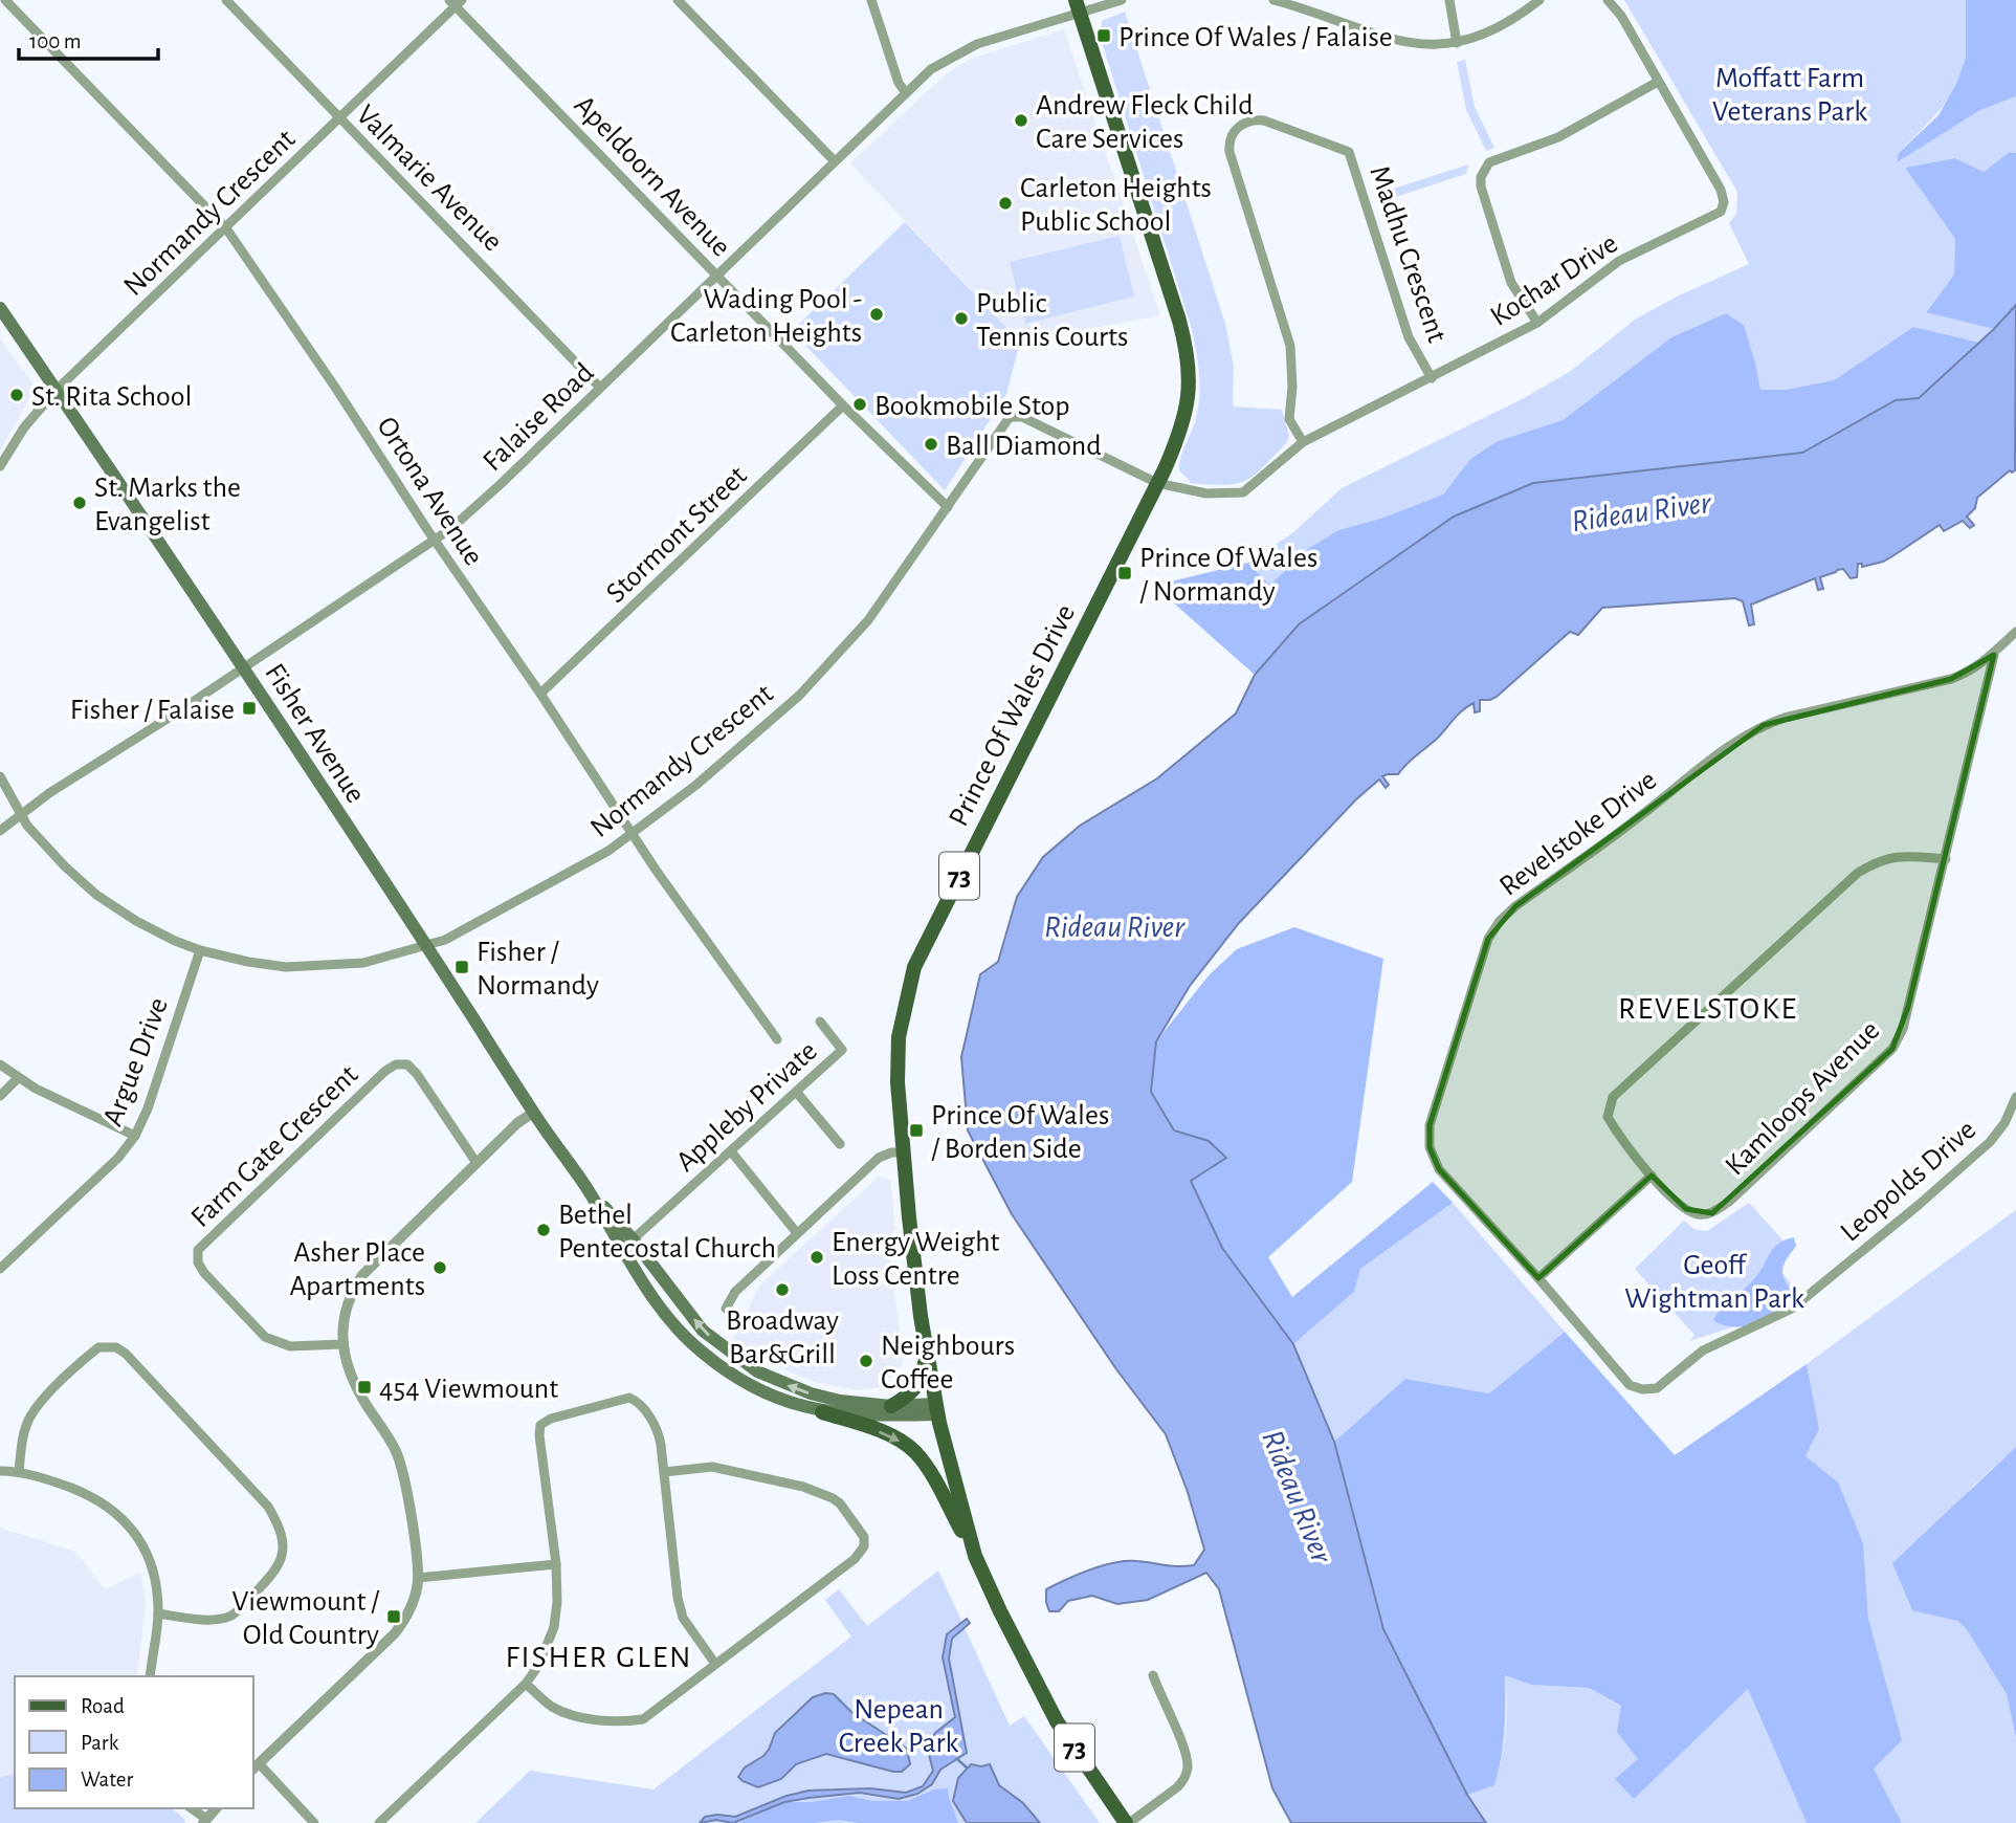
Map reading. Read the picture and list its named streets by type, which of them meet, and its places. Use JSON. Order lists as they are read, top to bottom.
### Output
{
  "streets": {
    "main road": ["Prince Of Wales Drive", "Fisher Avenue", "73"],
    "street": [
      "Apeldoorn Avenue",
      "Valmarie Avenue",
      "Normandy Crescent",
      "Madhu Crescent",
      "Kochar Drive",
      "Falaise Road",
      "Ortona Avenue",
      "Stormont Street",
      "Revelstoke Drive",
      "Argue Drive",
      "Kamloops Avenue",
      "Appleby Private",
      "Farm Gate Crescent",
      "Leopolds Drive"
    ]
  },
  "crossings": [
    ["Apeldoorn Avenue", "Normandy Crescent"],
    ["Apeldoorn Avenue", "Falaise Road"],
    ["Apeldoorn Avenue", "Stormont Street"],
    ["Valmarie Avenue", "Normandy Crescent"],
    ["Valmarie Avenue", "Falaise Road"],
    ["Normandy Crescent", "Kochar Drive"],
    ["Normandy Crescent", "Falaise Road"],
    ["Normandy Crescent", "Ortona Avenue"],
    ["Normandy Crescent", "Prince Of Wales Drive"],
    ["Normandy Crescent", "Fisher Avenue"],
    ["Normandy Crescent", "Argue Drive"],
    ["Madhu Crescent", "Kochar Drive"],
    ["Kochar Drive", "Prince Of Wales Drive"],
    ["Falaise Road", "Ortona Avenue"],
    ["Falaise Road", "Prince Of Wales Drive"],
    ["Falaise Road", "Fisher Avenue"],
    ["Ortona Avenue", "Stormont Street"],
    ["Prince Of Wales Drive", "Fisher Avenue"],
    ["Fisher Avenue", "Appleby Private"],
    ["Revelstoke Drive", "Kamloops Avenue"],
    ["Revelstoke Drive", "Leopolds Drive"]
  ],
  "districts": ["REVELSTOKE", "FISHER GLEN"],
  "water": ["Rideau River"],
  "parks": ["Moffatt Farm Veterans Park", "Geoff Wightman Park", "Nepean Creek Park"],
  "places": {
    "transit": [
      "Prince Of Wales / Falaise",
      "Prince Of Wales / Normandy",
      "Fisher / Falaise",
      "Fisher / Normandy",
      "Prince Of Wales / Borden Side",
      "454 Viewmount",
      "Viewmount / Old Country"
    ],
    "other": [
      "Andrew Fleck Child Care Services",
      "Carleton Heights Public School",
      "Wading Pool - Carleton Heights",
      "Public Tennis Courts",
      "St. Rita School",
      "Bookmobile Stop",
      "Ball Diamond",
      "St. Marks the Evangelist",
      "Bethel Pentecostal Church",
      "Energy Weight Loss Centre",
      "Asher Place Apartments",
      "Broadway Bar&Grill",
      "Neighbours Coffee"
    ]
  },
  "legend": ["Road", "Park", "Water"],
  "scale_bar": "100 m"
}
